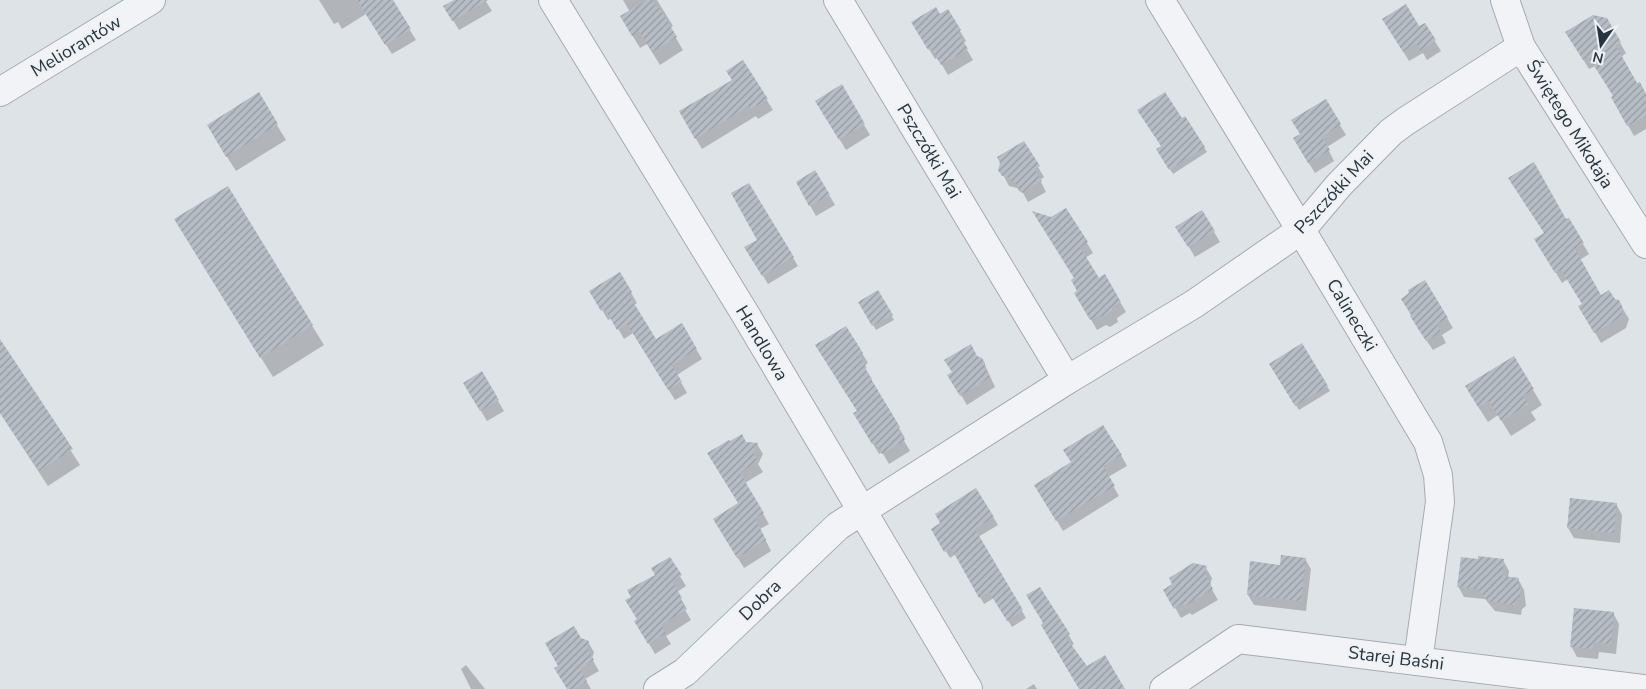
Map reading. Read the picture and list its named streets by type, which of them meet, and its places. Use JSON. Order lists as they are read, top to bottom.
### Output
{
  "streets": {
    "street": [
      "Meliorantów",
      "Świętego Mikołaja",
      "Pszczółki Mai",
      "Calineczki",
      "Handlowa",
      "Dobra",
      "Starej Baśni"
    ]
  },
  "crossings": [
    ["Świętego Mikołaja", "Pszczółki Mai"],
    ["Pszczółki Mai", "Calineczki"],
    ["Pszczółki Mai", "Handlowa"],
    ["Pszczółki Mai", "Dobra"],
    ["Calineczki", "Starej Baśni"],
    ["Handlowa", "Dobra"]
  ],
  "north": "bottom"
}
